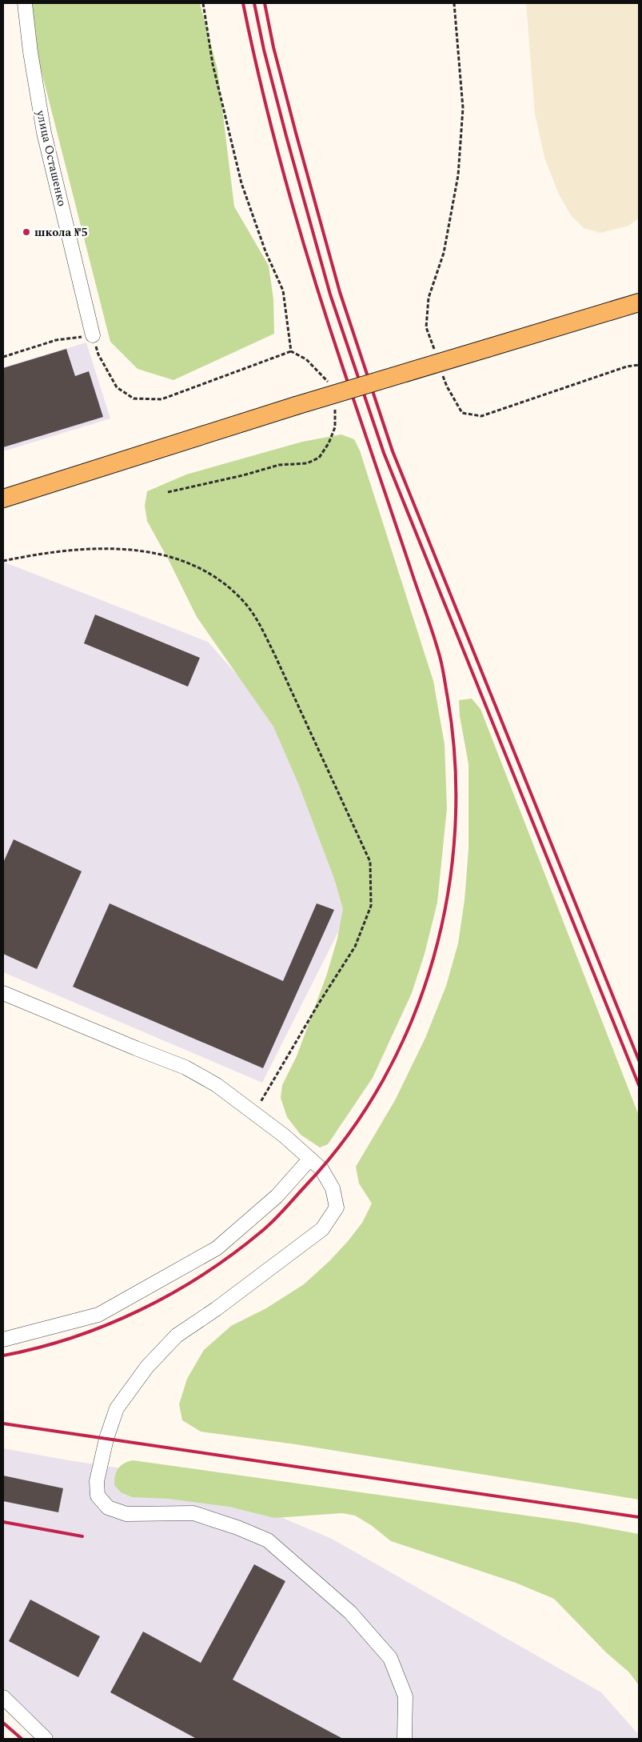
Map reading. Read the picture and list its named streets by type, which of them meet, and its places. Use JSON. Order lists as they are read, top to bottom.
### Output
{
  "streets": {
    "street": ["улица Осташенко"]
  },
  "places": ["школа №5"]
}
